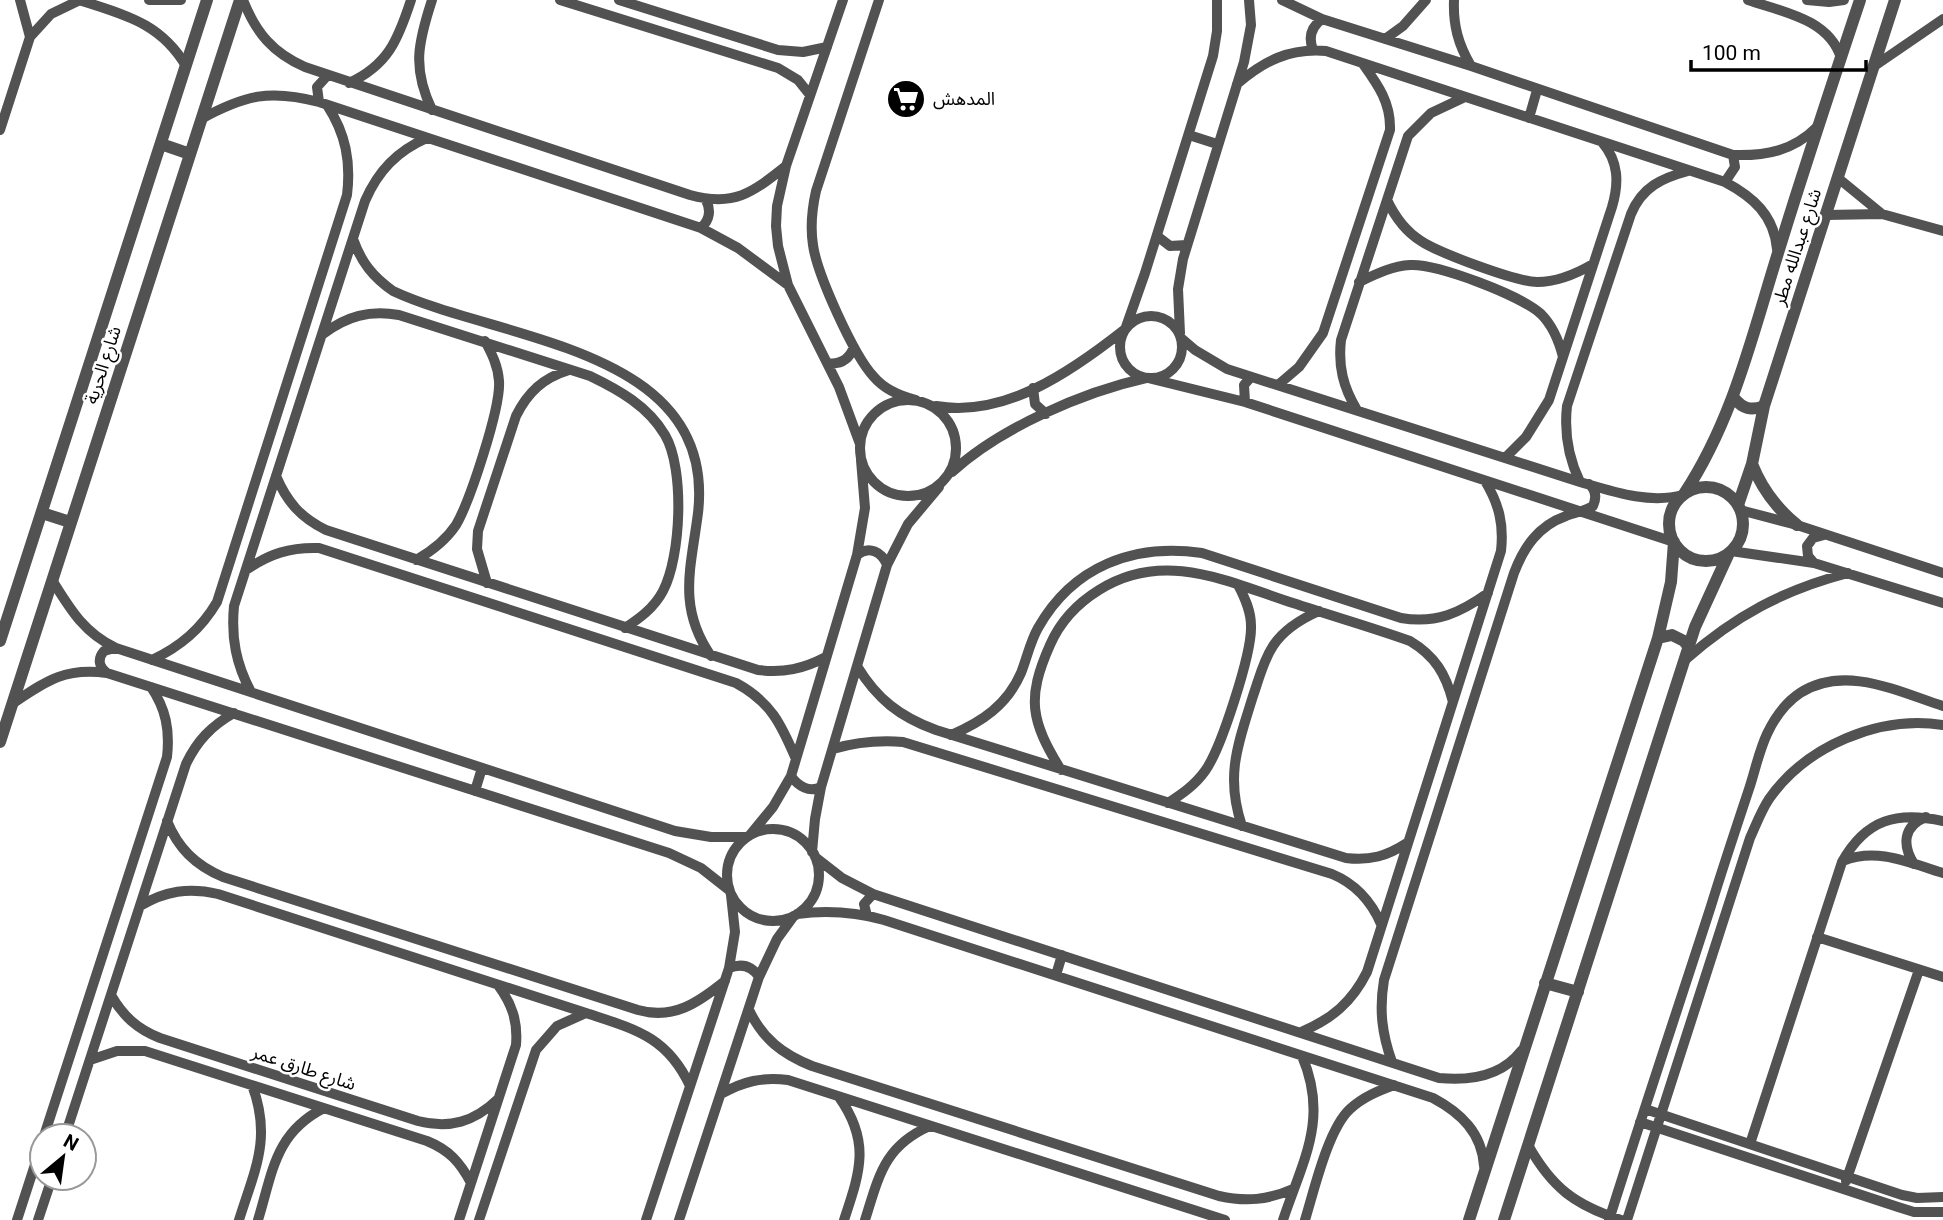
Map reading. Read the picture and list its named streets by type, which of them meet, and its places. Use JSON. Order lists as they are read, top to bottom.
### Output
{
  "streets": {
    "street": ["شارع عبدالله مطر", "شارع الحرية", "شارع طارق عمر"]
  },
  "places": {
    "supermarket": ["المدهش"]
  },
  "scale_bar": "100 m",
  "north": "top right"
}
